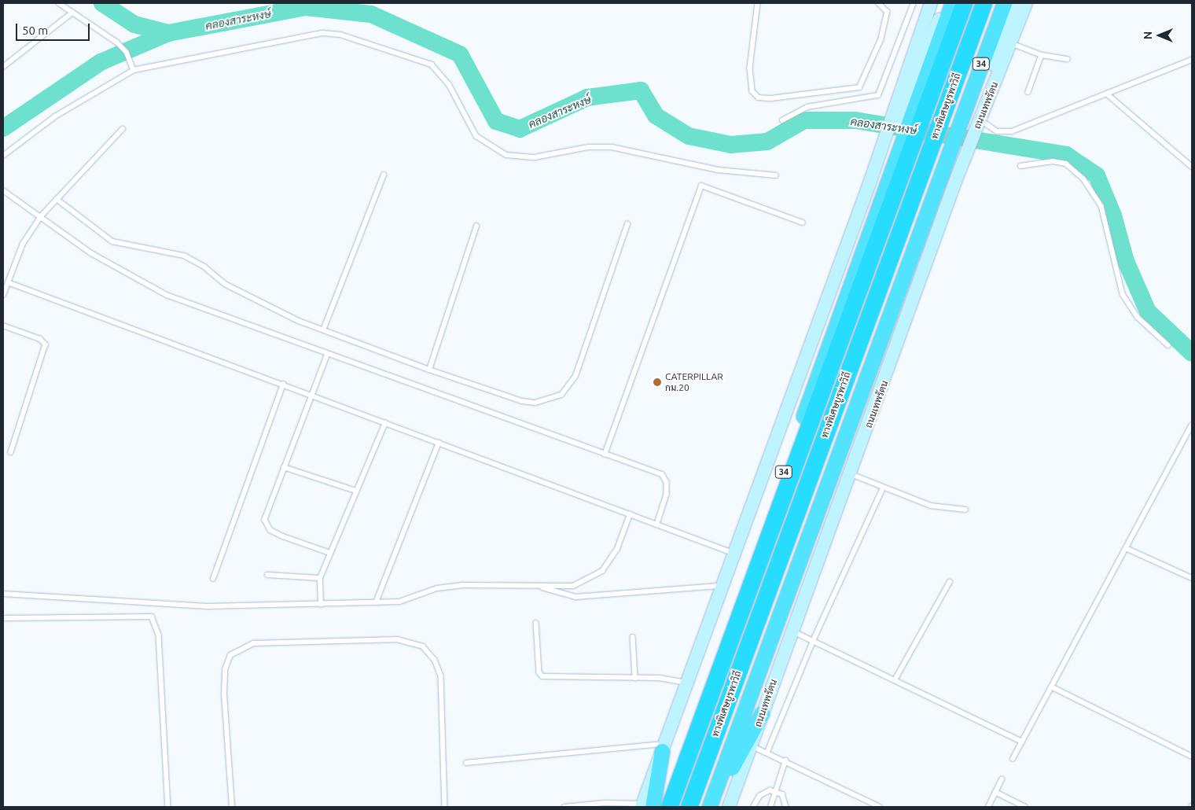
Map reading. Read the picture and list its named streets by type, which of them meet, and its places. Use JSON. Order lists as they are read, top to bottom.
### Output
{
  "streets": {
    "highway": ["34", "ถนนเทพรัตน", "ทางพิเศษบูรพาวิถี"]
  },
  "water": ["คลองสาระหงษ์"],
  "places": ["CATERPILLAR กม.20"],
  "scale_bar": "50 m",
  "north": "left"
}
